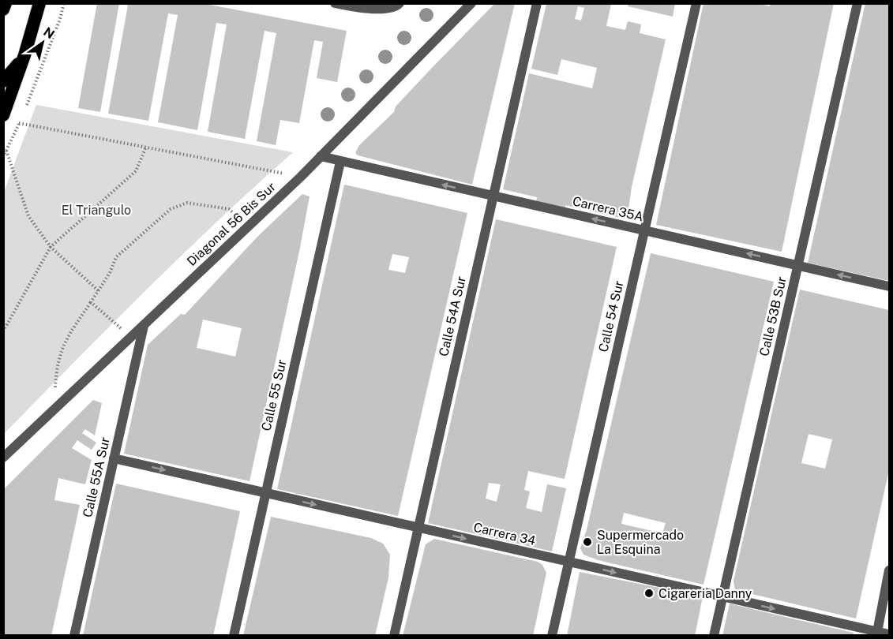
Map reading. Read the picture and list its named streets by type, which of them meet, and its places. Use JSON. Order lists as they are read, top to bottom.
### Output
{
  "streets": {
    "street": [
      "Carrera 35A",
      "Diagonal 56 Bis Sur",
      "Calle 54A Sur",
      "Calle 54 Sur",
      "Calle 53B Sur",
      "Calle 55 Sur",
      "Calle 55A Sur",
      "Carrera 34"
    ]
  },
  "crossings": [
    ["Carrera 35A", "Diagonal 56 Bis Sur"],
    ["Carrera 35A", "Calle 54A Sur"],
    ["Carrera 35A", "Calle 54 Sur"],
    ["Carrera 35A", "Calle 53B Sur"],
    ["Carrera 35A", "Calle 55 Sur"],
    ["Diagonal 56 Bis Sur", "Calle 55A Sur"],
    ["Calle 54A Sur", "Carrera 34"],
    ["Calle 54 Sur", "Carrera 34"],
    ["Calle 53B Sur", "Carrera 34"],
    ["Calle 55 Sur", "Carrera 34"],
    ["Calle 55A Sur", "Carrera 34"]
  ],
  "one_way": ["Carrera 35A", "Carrera 34"],
  "parks": ["El Triangulo"],
  "places": ["Supermercado La Esquina", "Cigareria Danny"],
  "north": "top right"
}
